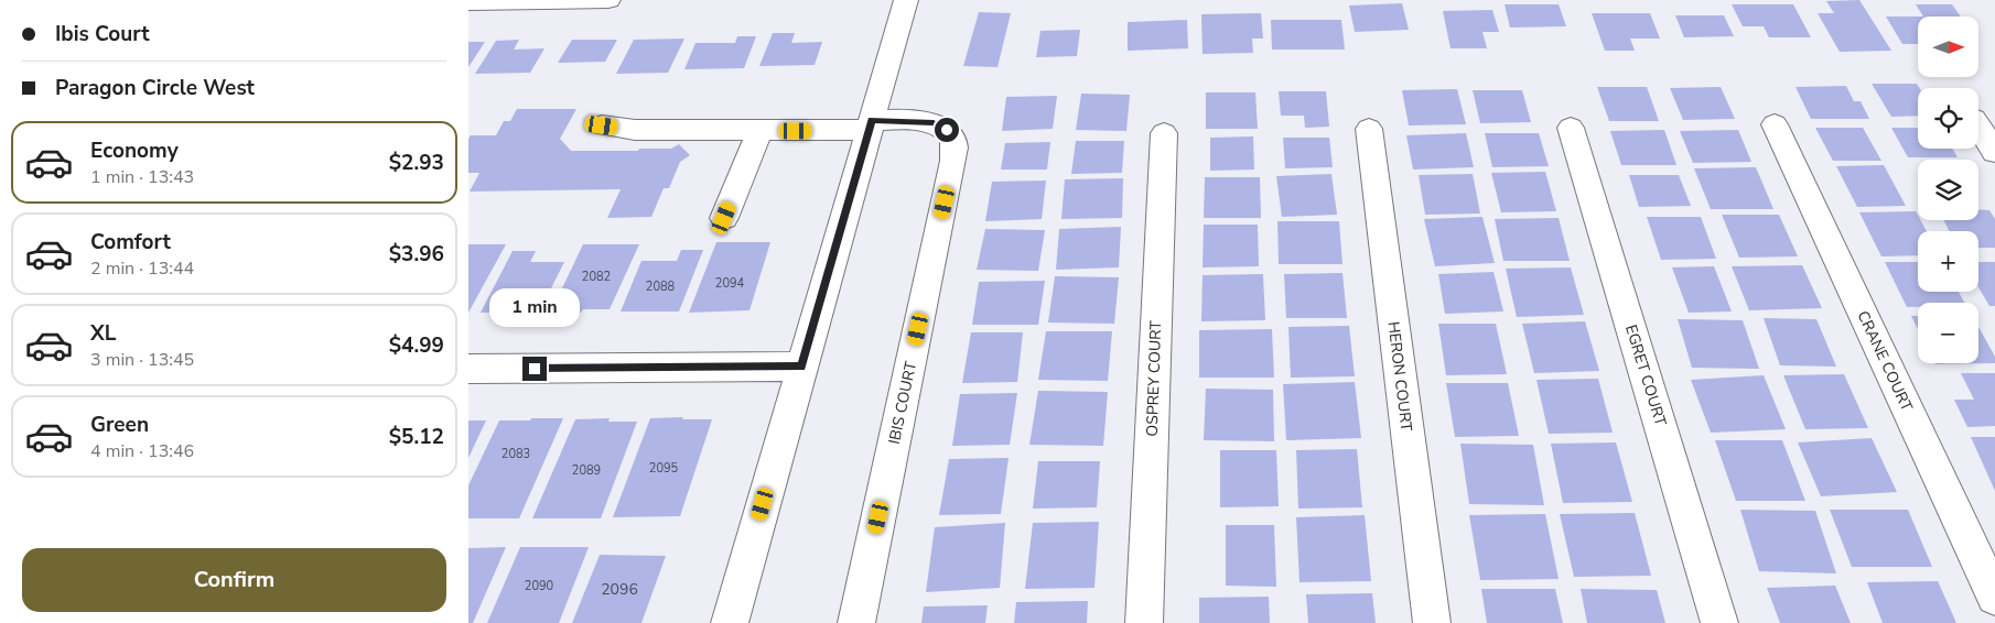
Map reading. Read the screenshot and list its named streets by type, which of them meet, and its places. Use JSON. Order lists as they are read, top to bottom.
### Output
{
  "streets": {
    "street": [
      "CRANE COURT",
      "EGRET COURT",
      "HERON COURT",
      "OSPREY COURT",
      "IBIS COURT"
    ]
  },
  "house_numbers": [
    "2082",
    "2094",
    "2088",
    "2083",
    "2095",
    "2089",
    "2090",
    "2096"
  ],
  "north": "right",
  "page": {
    "banner": ["Ibis Court", "Paragon Circle West"],
    "map_buttons": ["+", "−"],
    "list": [
      {
        "name": "Economy",
        "note": "1 min · 13:43",
        "value": "$2.93"
      },
      {
        "name": "Comfort",
        "note": "2 min · 13:44",
        "value": "$3.96"
      },
      {
        "name": "XL",
        "note": "3 min · 13:45",
        "value": "$4.99"
      },
      {
        "name": "Green",
        "note": "4 min · 13:46",
        "value": "$5.12"
      }
    ],
    "bubble": "1 min",
    "buttons": "Confirm"
  }
}
